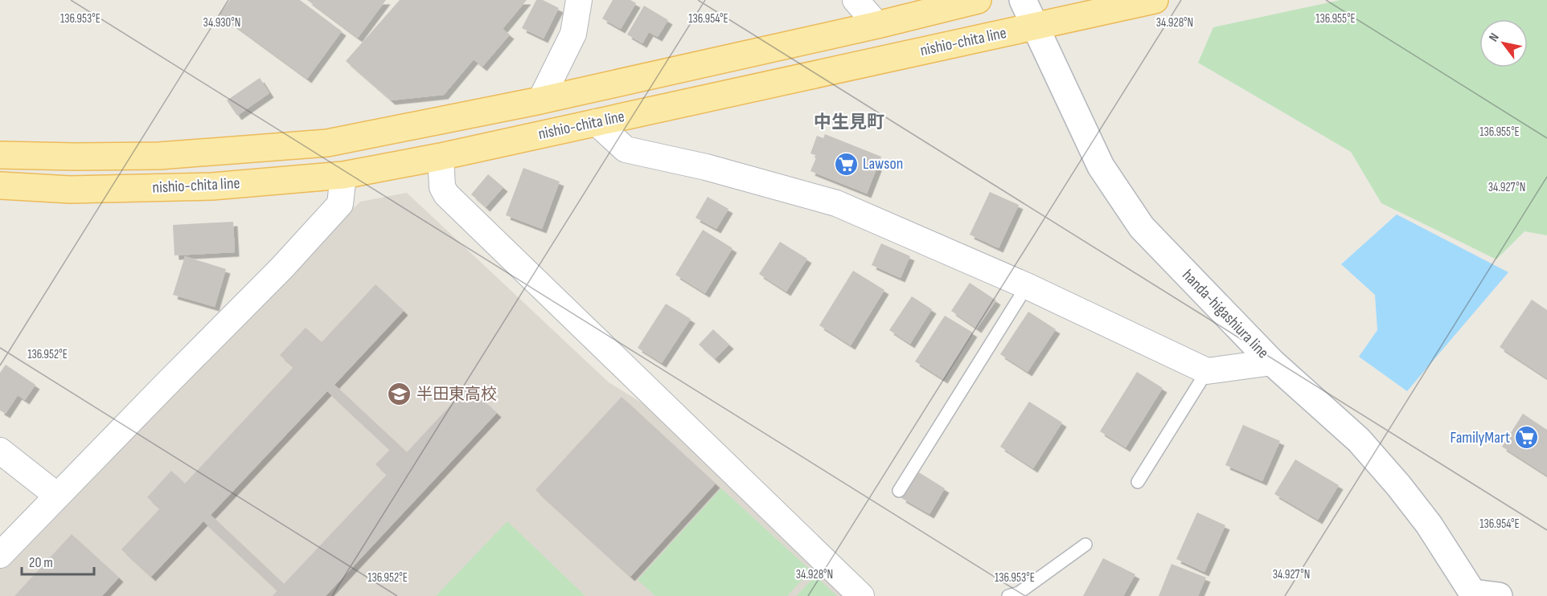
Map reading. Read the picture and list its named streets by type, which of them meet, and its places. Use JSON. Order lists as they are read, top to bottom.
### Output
{
  "streets": {
    "main road": ["nishio-chita line", "handa-higashiura line"]
  },
  "crossings": [
    ["nishio-chita line", "handa-higashiura line"]
  ],
  "districts": ["中生見町"],
  "places": {
    "supermarket": ["Lawson", "FamilyMart"],
    "school or university": ["半田東高校"]
  },
  "scale_bar": "20 m",
  "north": "top left",
  "coordinates": [
    "136.955°E",
    "136.953°E",
    "136.954°E",
    "34.930°N",
    "34.928°N",
    "34.927°N",
    "136.952°E"
  ]
}
